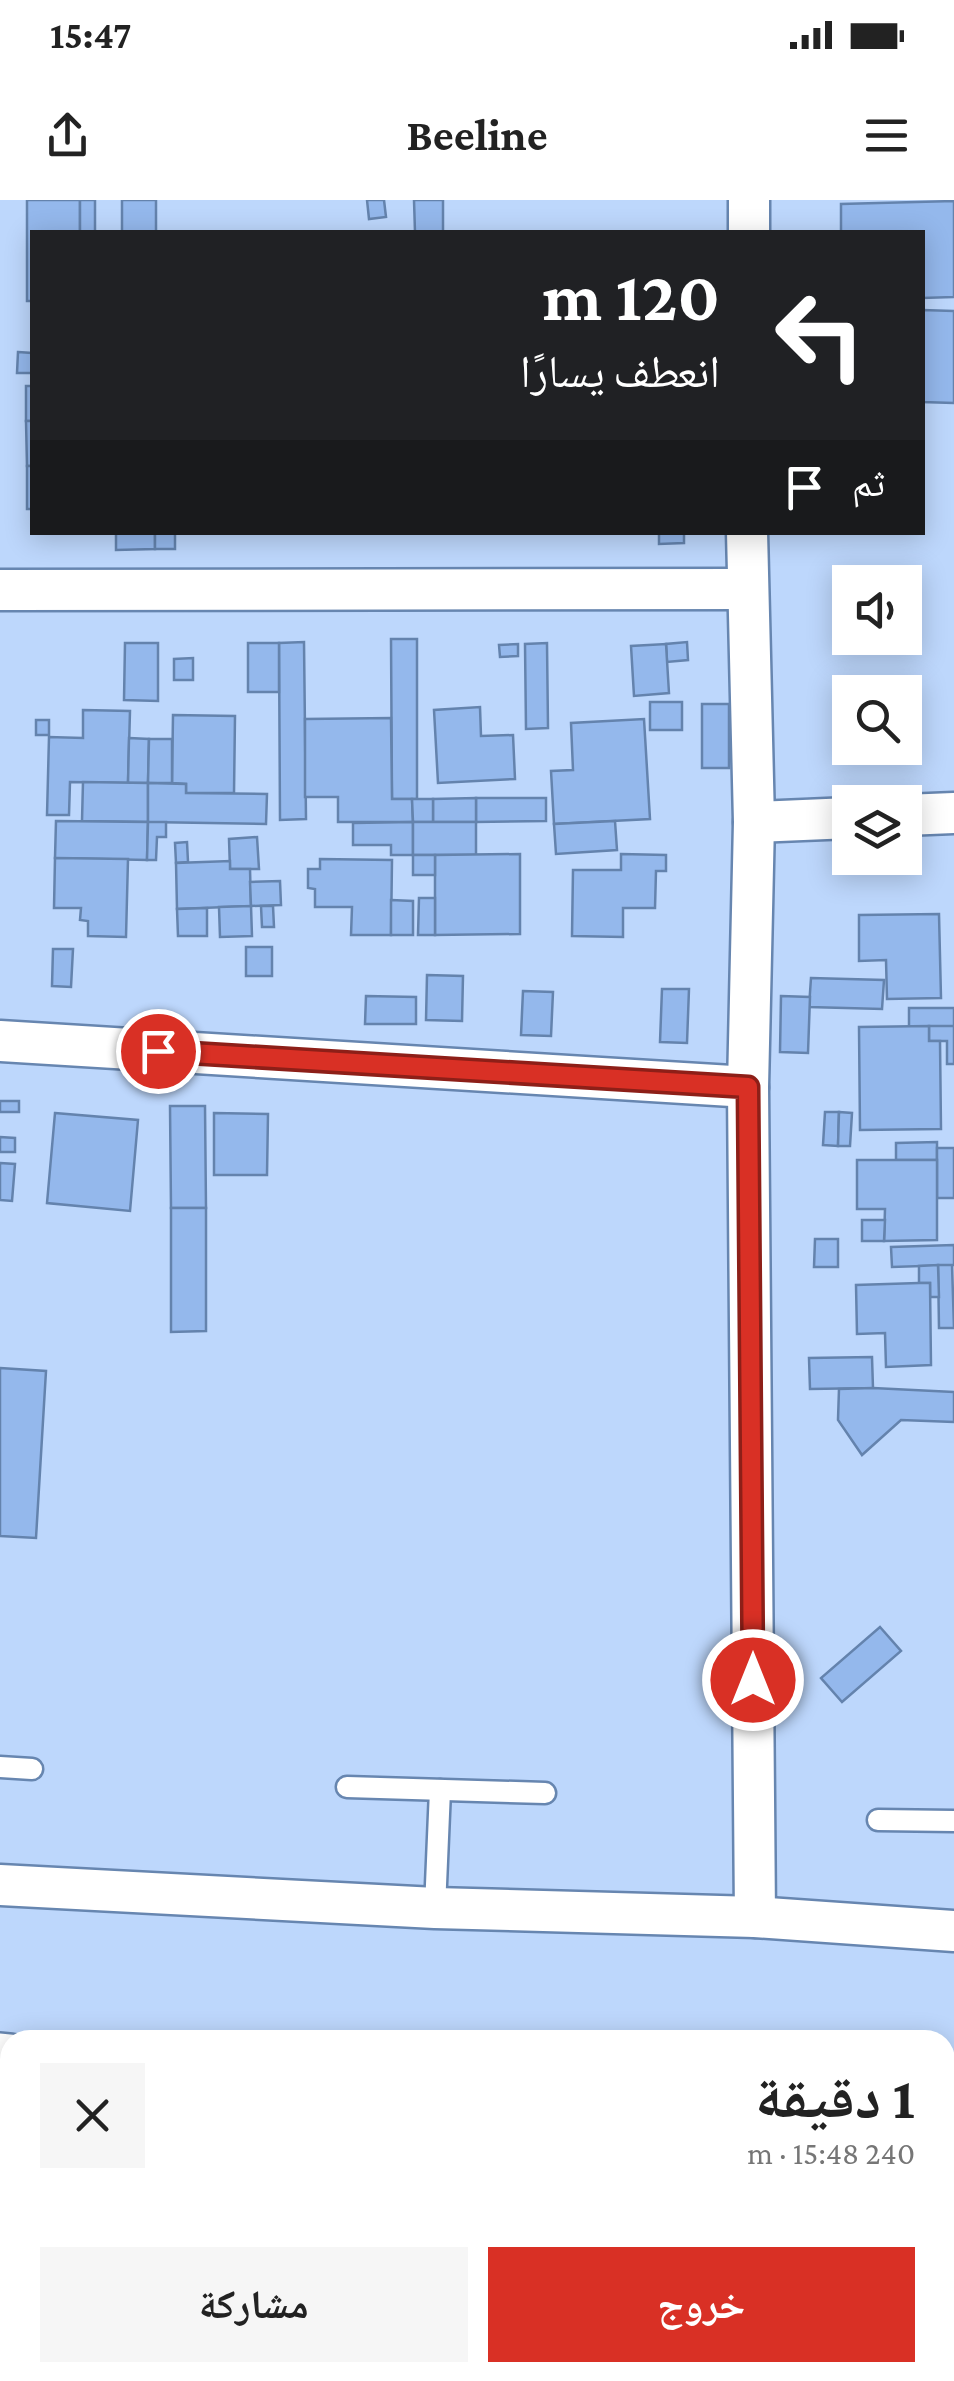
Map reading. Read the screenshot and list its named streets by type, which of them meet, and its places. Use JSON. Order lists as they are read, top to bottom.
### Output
{
  "page": {
    "status": "15:47",
    "header": "Beeline",
    "turn": ["120 m", "انعطف يسارًا"],
    "then": "ثم",
    "heading": ["1 دقيقة", "240 m · 15:48"],
    "buttons": ["خروج", "مشاركة"]
  }
}
